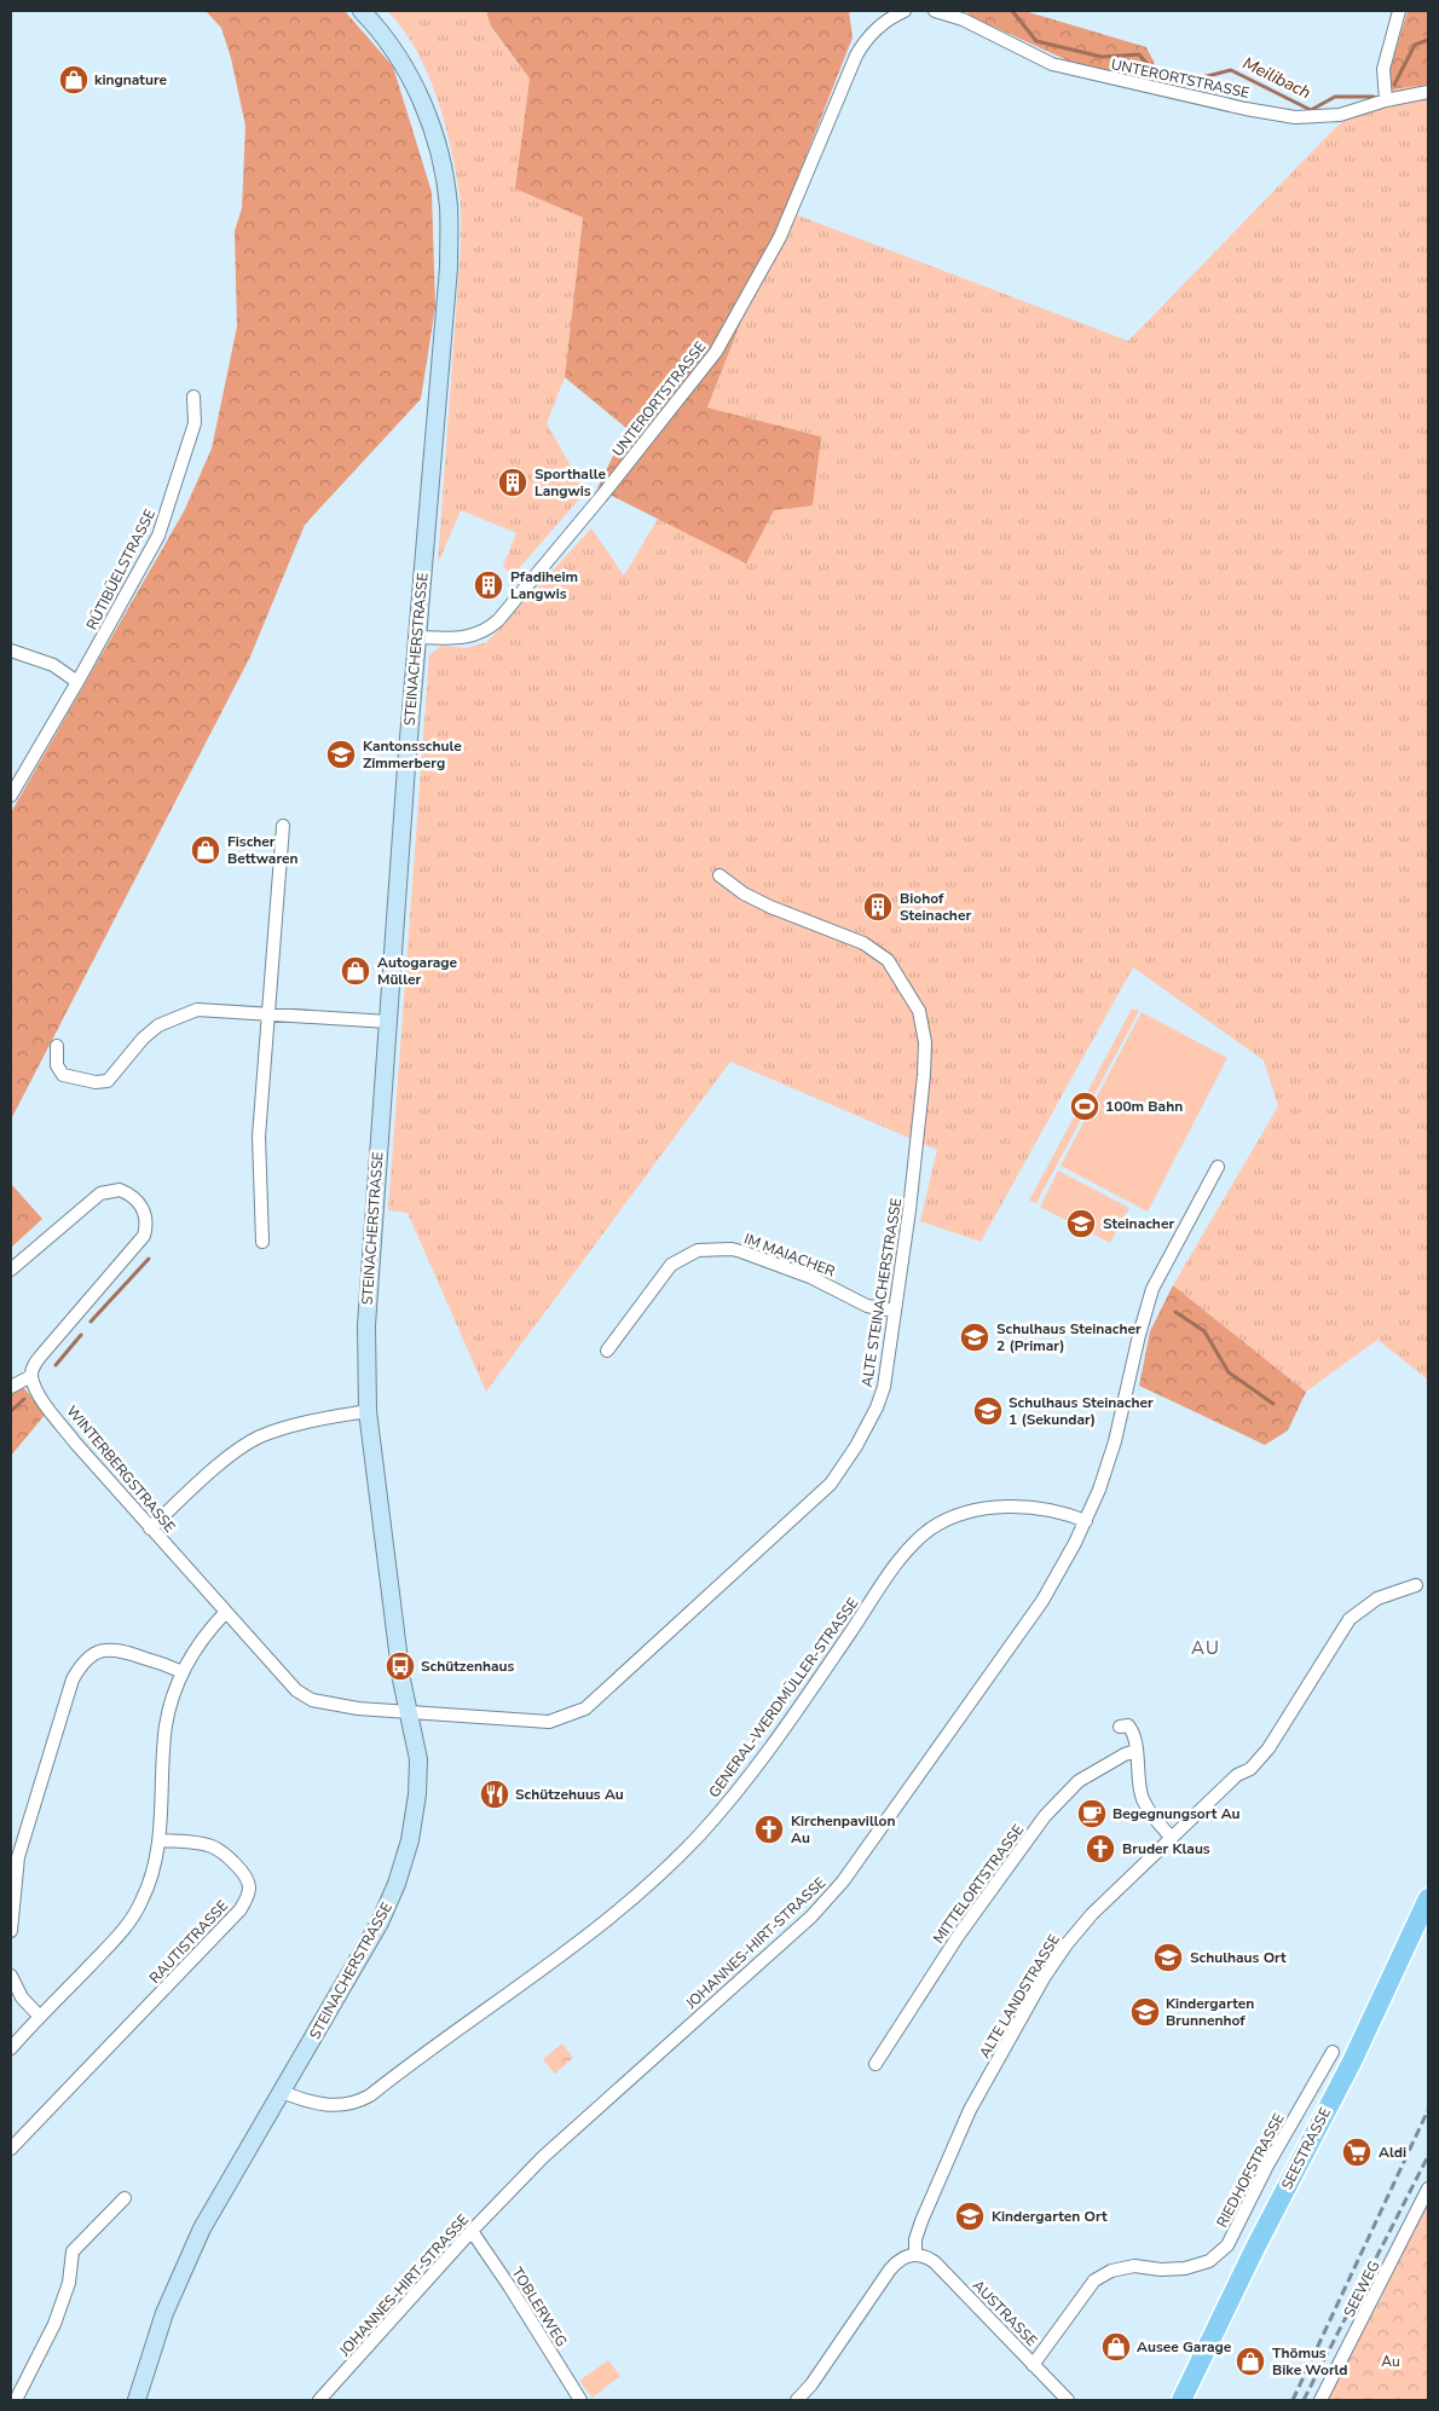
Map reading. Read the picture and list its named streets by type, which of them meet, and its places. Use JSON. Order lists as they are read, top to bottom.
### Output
{
  "streets": {
    "main road": ["SEESTRASSE"],
    "street": [
      "UNTERORTSTRASSE",
      "RÜTIBÜELSTRASSE",
      "STEINACHERSTRASSE",
      "IM MAIACHER",
      "ALTE STEINACHERSTRASSE",
      "WINTERBERGSTRASSE",
      "GENERAL-WERDMÜLLER-STRASSE",
      "MITTELORTSTRASSE",
      "RAUTISTRASSE",
      "JOHANNES-HIRT-STRASSE",
      "ALTE LANDSTRASSE",
      "RIEDHOFSTRASSE",
      "SEEWEG",
      "TOBLERWEG",
      "AUSTRASSE"
    ]
  },
  "crossings": [
    ["UNTERORTSTRASSE", "STEINACHERSTRASSE"],
    ["STEINACHERSTRASSE", "ALTE STEINACHERSTRASSE"],
    ["STEINACHERSTRASSE", "WINTERBERGSTRASSE"],
    ["STEINACHERSTRASSE", "GENERAL-WERDMÜLLER-STRASSE"],
    ["IM MAIACHER", "ALTE STEINACHERSTRASSE"],
    ["ALTE STEINACHERSTRASSE", "WINTERBERGSTRASSE"],
    ["GENERAL-WERDMÜLLER-STRASSE", "JOHANNES-HIRT-STRASSE"],
    ["JOHANNES-HIRT-STRASSE", "TOBLERWEG"],
    ["ALTE LANDSTRASSE", "AUSTRASSE"],
    ["RIEDHOFSTRASSE", "AUSTRASSE"]
  ],
  "districts": ["AU"],
  "water": ["Meilibach"],
  "parks": ["Au"],
  "places": {
    "shop": [
      "kingnature",
      "Fischer Bettwaren",
      "Autogarage Müller",
      "Ausee Garage",
      "Thömus Bike World"
    ],
    "building": ["Sporthalle Langwis", "Pfadiheim Langwis", "Biohof Steinacher"],
    "school or university": [
      "Kantonsschule Zimmerberg",
      "Steinacher",
      "Schulhaus Steinacher 2 (Primar)",
      "Schulhaus Steinacher 1 (Sekundar)",
      "Schulhaus Ort",
      "Kindergarten Brunnenhof",
      "Kindergarten Ort"
    ],
    "sports": ["100m Bahn"],
    "bus stop": ["Schützenhaus"],
    "restaurant": ["Schützehuus Au"],
    "cafe": ["Begegnungsort Au"],
    "church": ["Kirchenpavillon Au", "Bruder Klaus"],
    "supermarket": ["Aldi"]
  }
}
